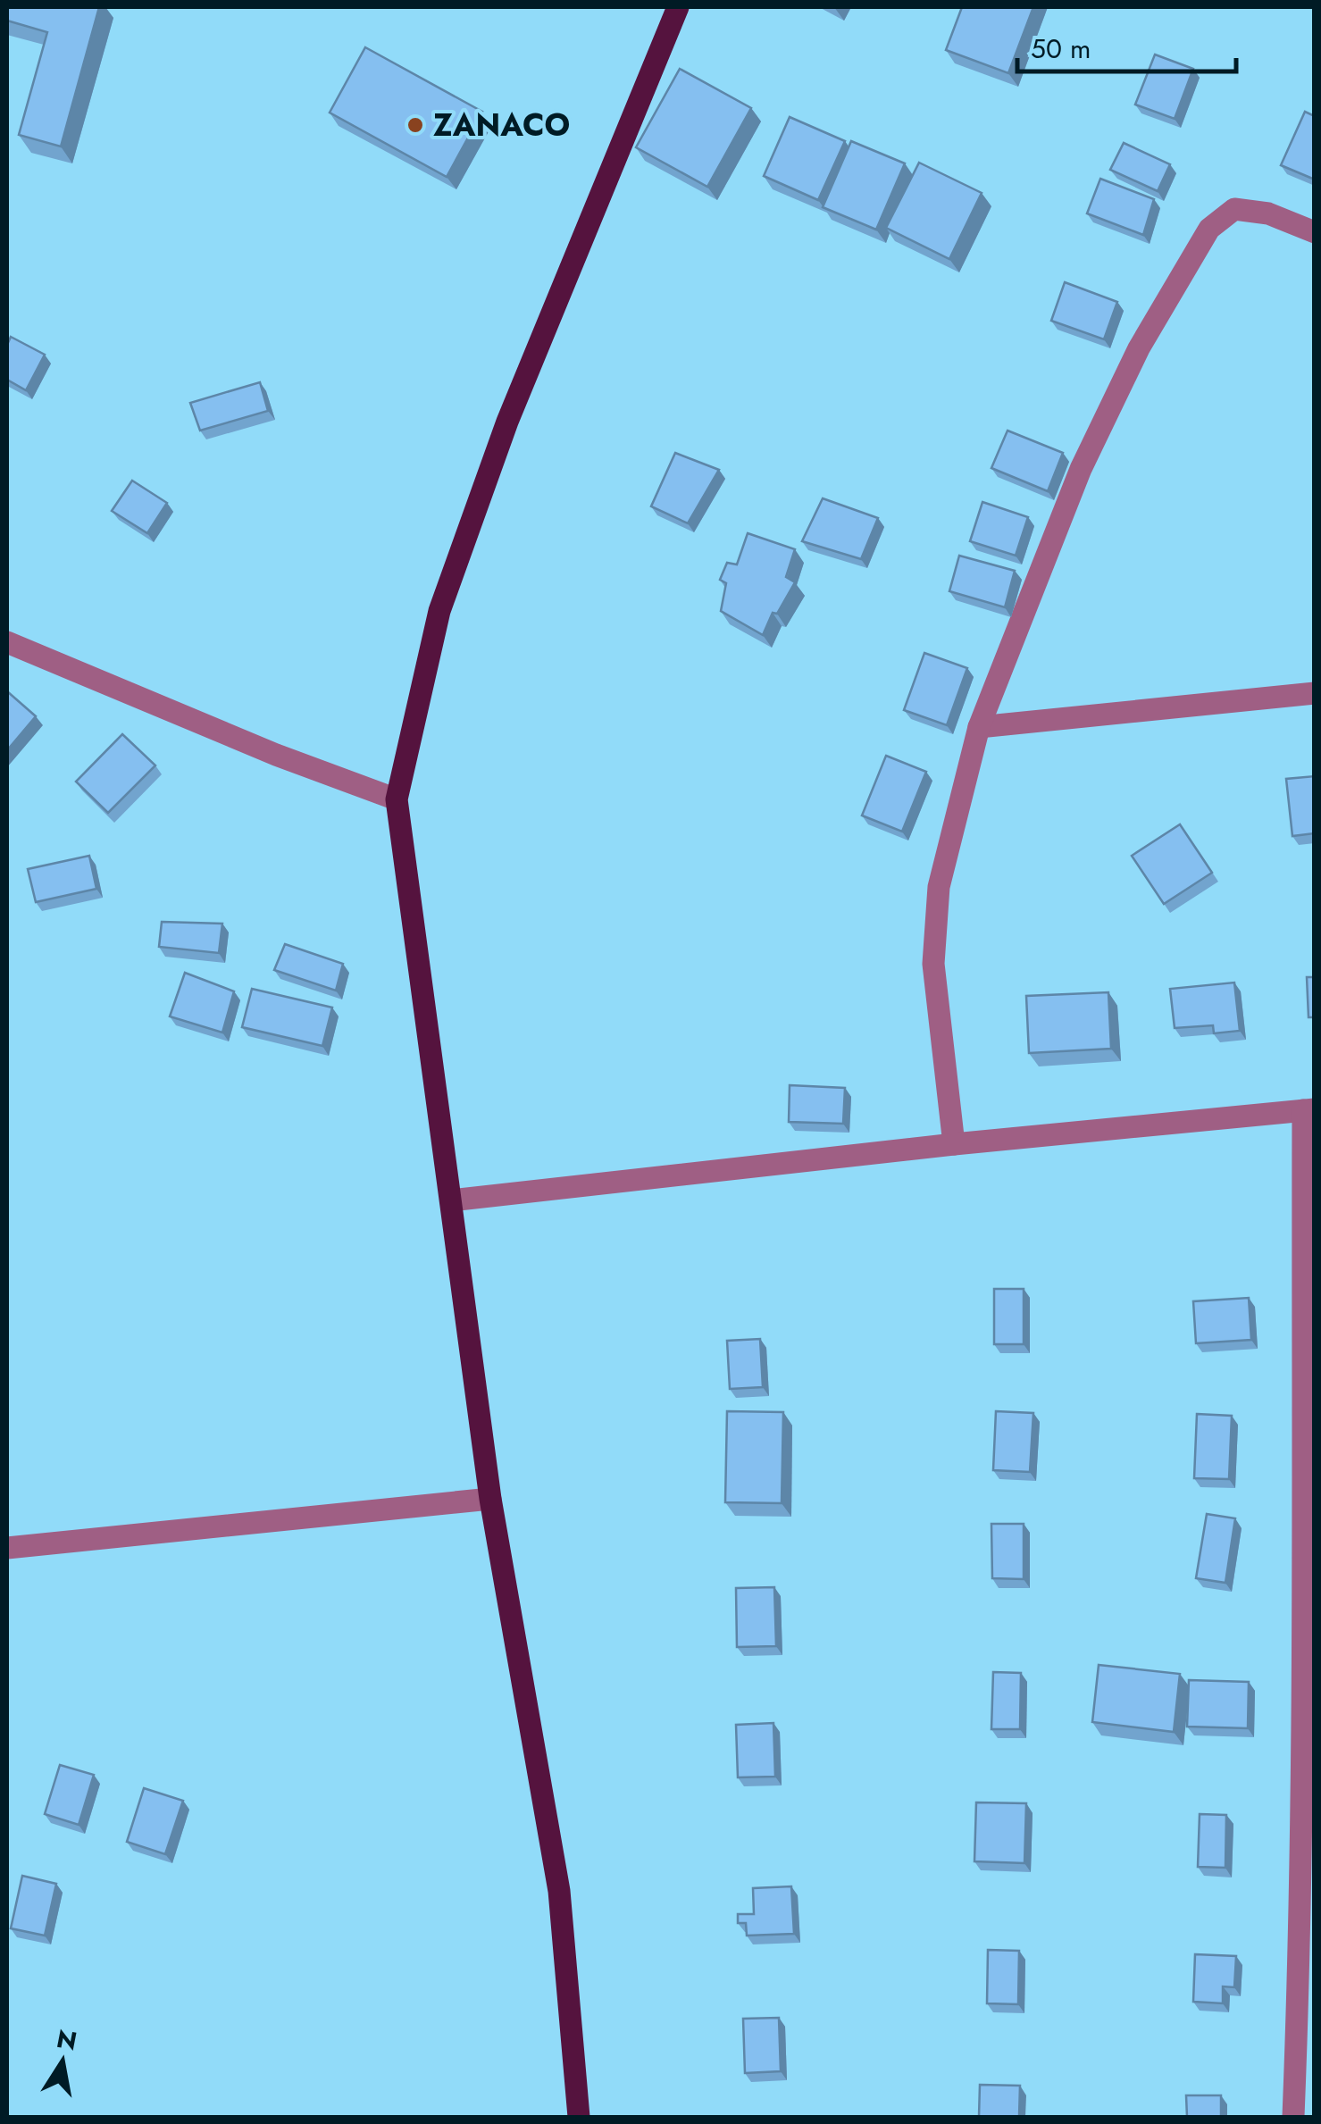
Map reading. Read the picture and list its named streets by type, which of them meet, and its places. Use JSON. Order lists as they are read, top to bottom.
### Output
{
  "places": ["ZANACO"],
  "scale_bar": "50 m",
  "north": "top"
}
